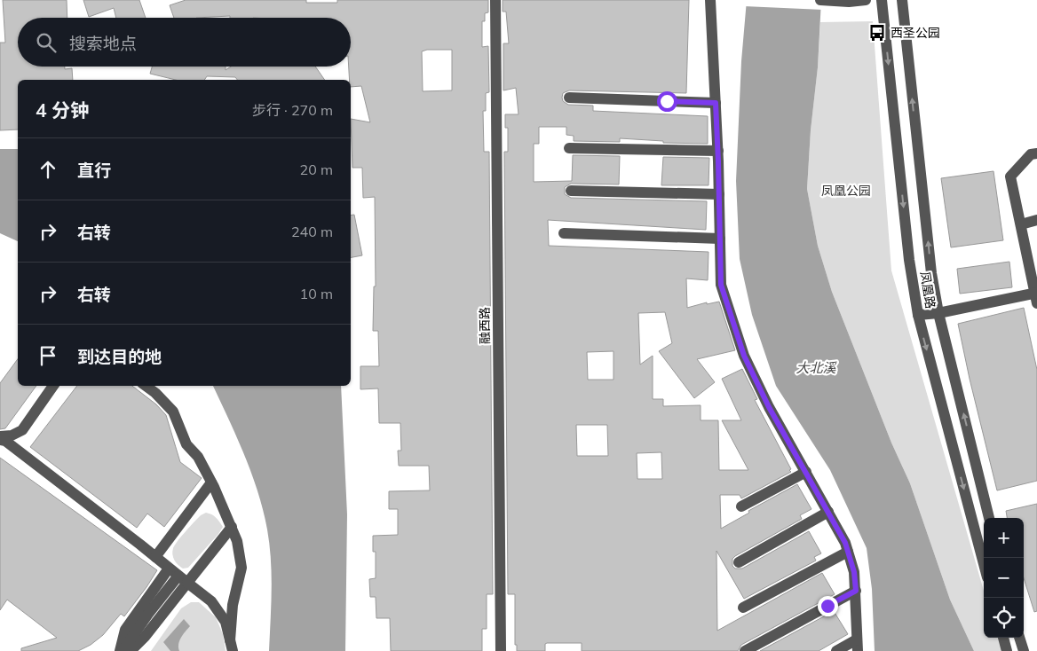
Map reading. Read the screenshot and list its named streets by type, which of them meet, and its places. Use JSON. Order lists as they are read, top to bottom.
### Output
{
  "streets": {
    "street": ["凤凰路", "融西路"]
  },
  "water": ["大北溪"],
  "parks": ["凤凰公园"],
  "places": {
    "bus stop": ["西圣公园"]
  },
  "page": {
    "search": "搜索地点",
    "heading": ["4 分钟", "步行 · 270 m"],
    "list": [
      ["直行", "20 m"],
      ["右转", "240 m"],
      ["右转", "10 m"],
      "到达目的地"
    ],
    "map_buttons": ["+", "−"]
  }
}
